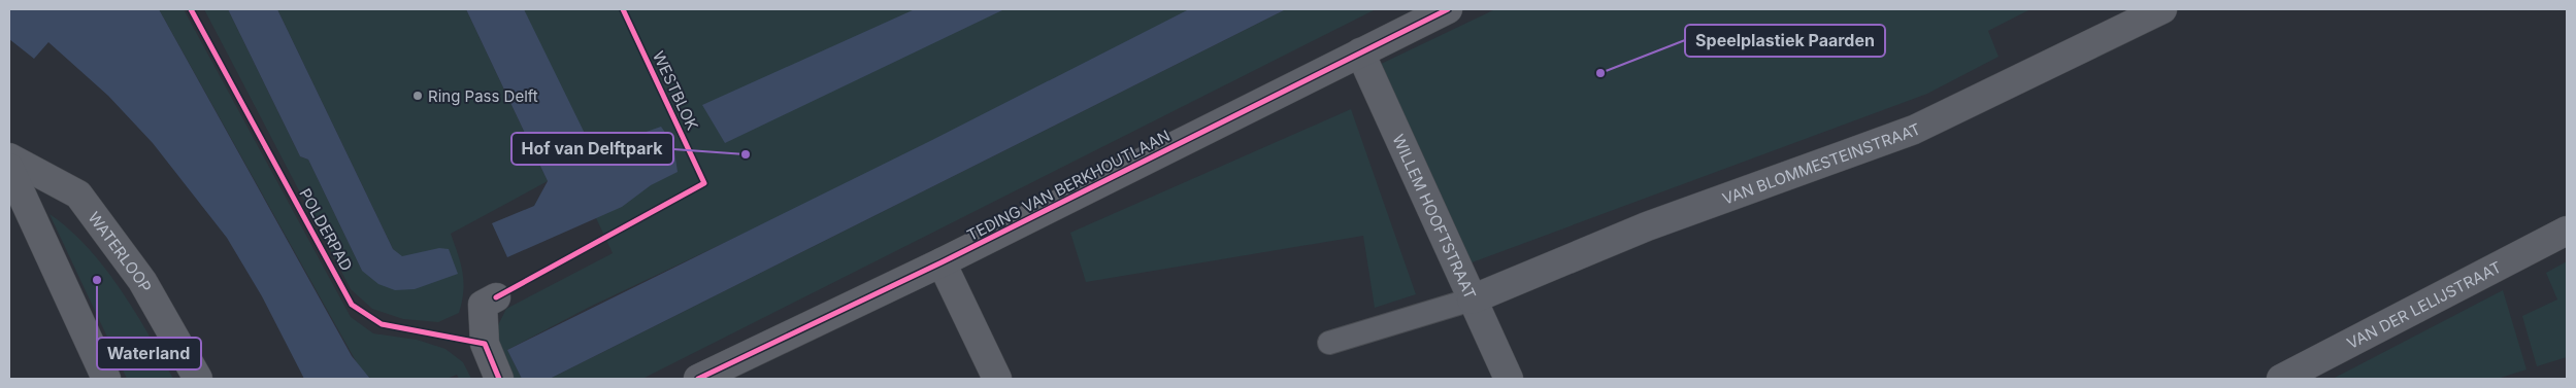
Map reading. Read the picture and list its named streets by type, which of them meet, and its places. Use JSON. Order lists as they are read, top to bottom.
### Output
{
  "streets": {
    "street": [
      "VAN BLOMMESTEINSTRAAT",
      "TEDING VAN BERKHOUTLAAN",
      "WILLEM HOOFTSTRAAT",
      "WATERLOOP",
      "VAN DER LELIJSTRAAT"
    ],
    "cycle path": ["WESTBLOK", "POLDERPAD"]
  },
  "crossings": [
    ["VAN BLOMMESTEINSTRAAT", "WILLEM HOOFTSTRAAT"],
    ["TEDING VAN BERKHOUTLAAN", "WILLEM HOOFTSTRAAT"]
  ],
  "places": [
    "Speelplastiek Paarden",
    "Ring Pass Delft",
    "Hof van Delftpark",
    "Waterland"
  ]
}
